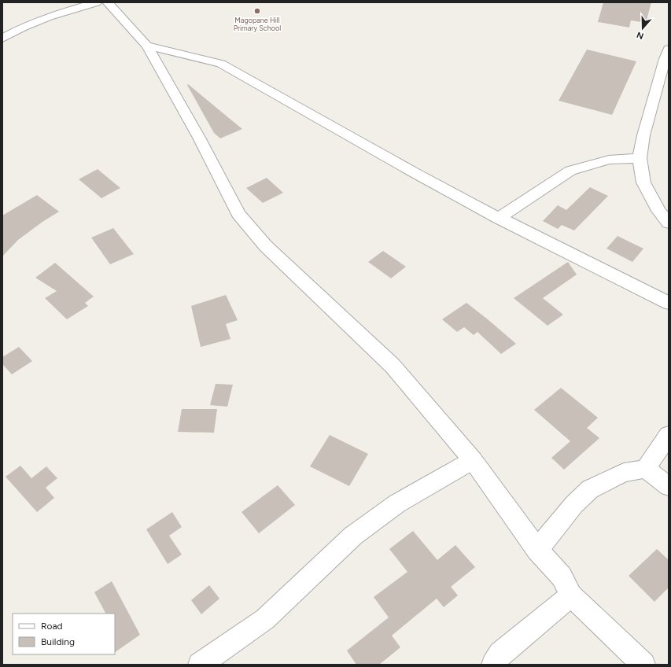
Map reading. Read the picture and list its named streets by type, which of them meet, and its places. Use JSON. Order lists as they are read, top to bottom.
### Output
{
  "places": ["Magopane Hill Primary School"],
  "legend": ["Road", "Building"],
  "north": "bottom"
}
